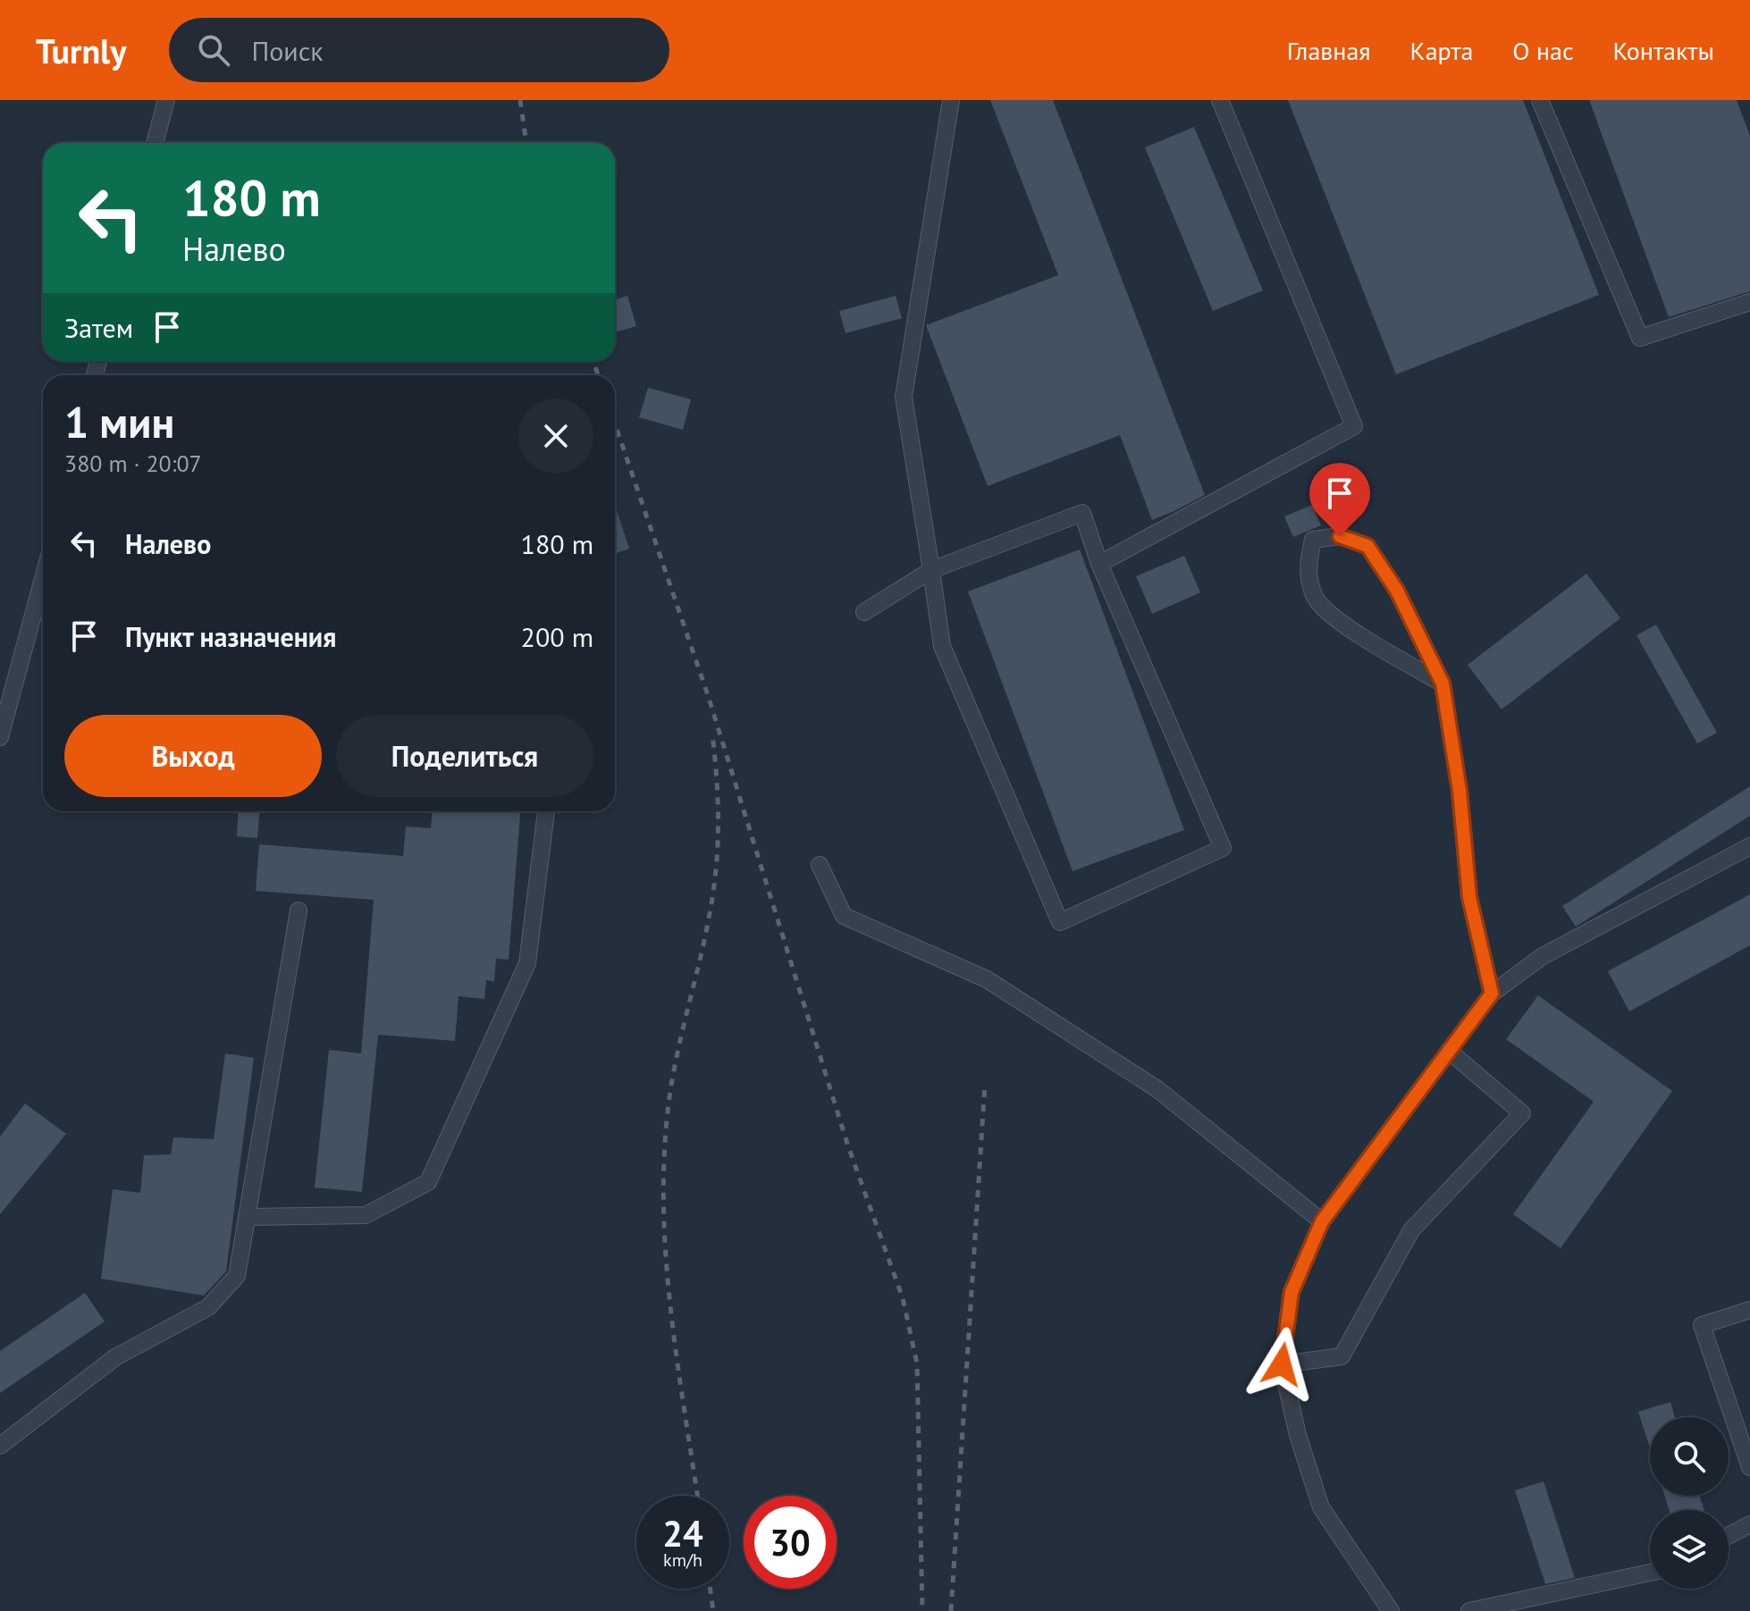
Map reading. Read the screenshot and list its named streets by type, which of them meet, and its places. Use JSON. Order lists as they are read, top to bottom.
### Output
{
  "page": {
    "header": "Turnly",
    "search": "Поиск",
    "nav": [
      "Главная",
      "Карта",
      "О нас",
      "Контакты"
    ],
    "turn": ["180 m", "Налево"],
    "then": "Затем",
    "heading": ["1 мин", "380 m · 20:07"],
    "list": [
      {
        "name": "Налево",
        "value": "180 m"
      },
      {
        "name": "Пункт назначения",
        "value": "200 m"
      }
    ],
    "buttons": ["Выход", "Поделиться"],
    "speed": "24 km/h",
    "limit": "30"
  }
}
